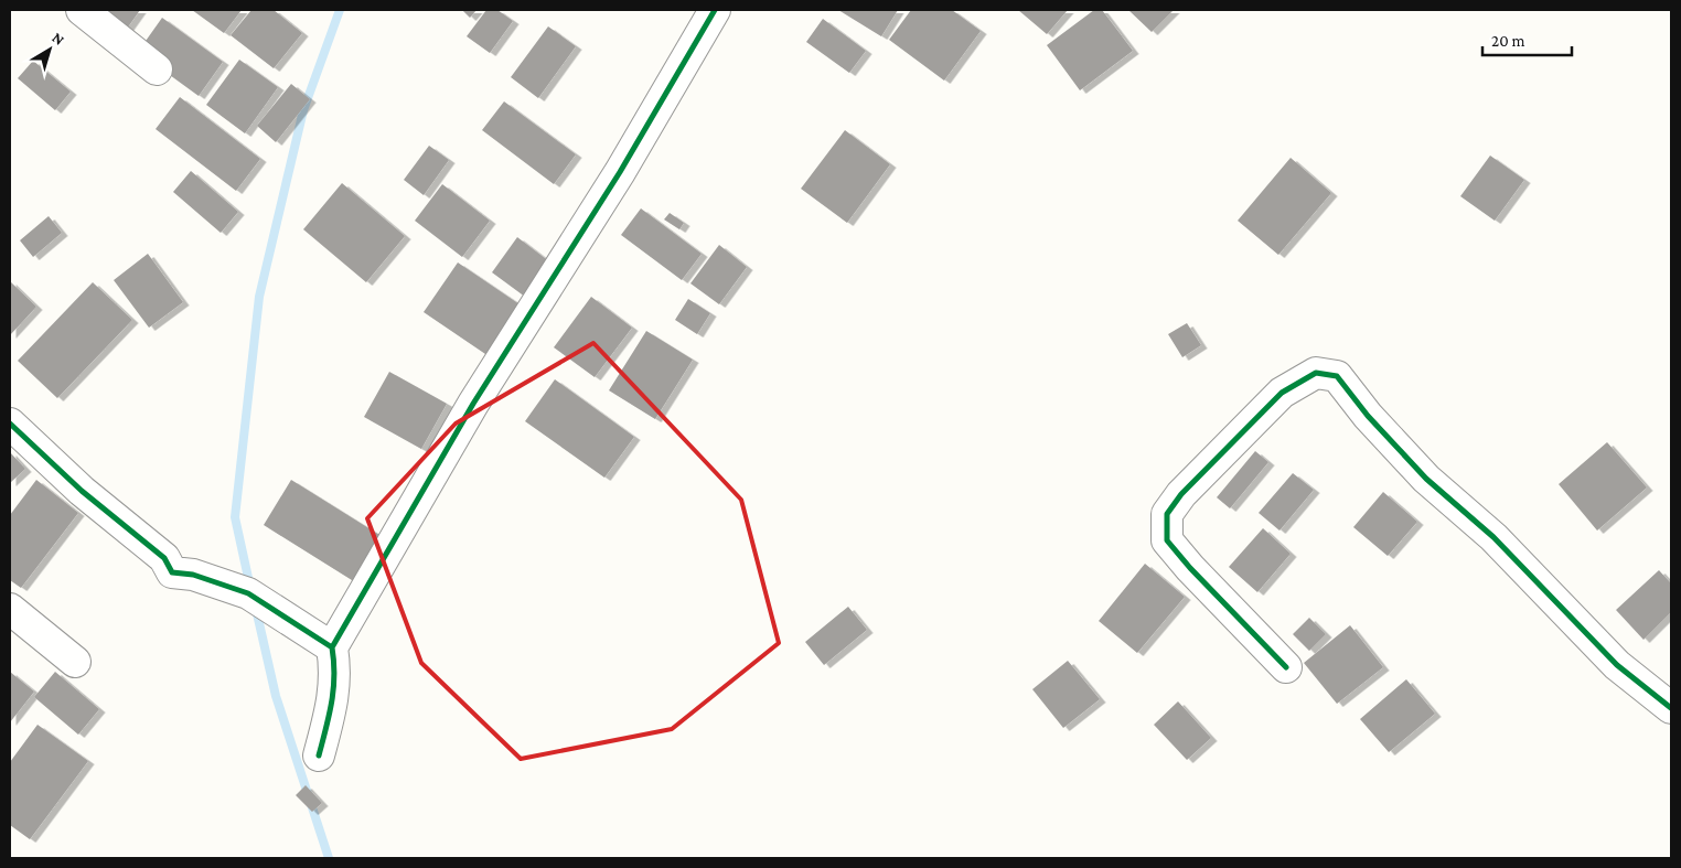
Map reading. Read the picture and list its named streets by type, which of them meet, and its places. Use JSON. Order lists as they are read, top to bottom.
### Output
{
  "scale_bar": "20 m",
  "north": "top right"
}
